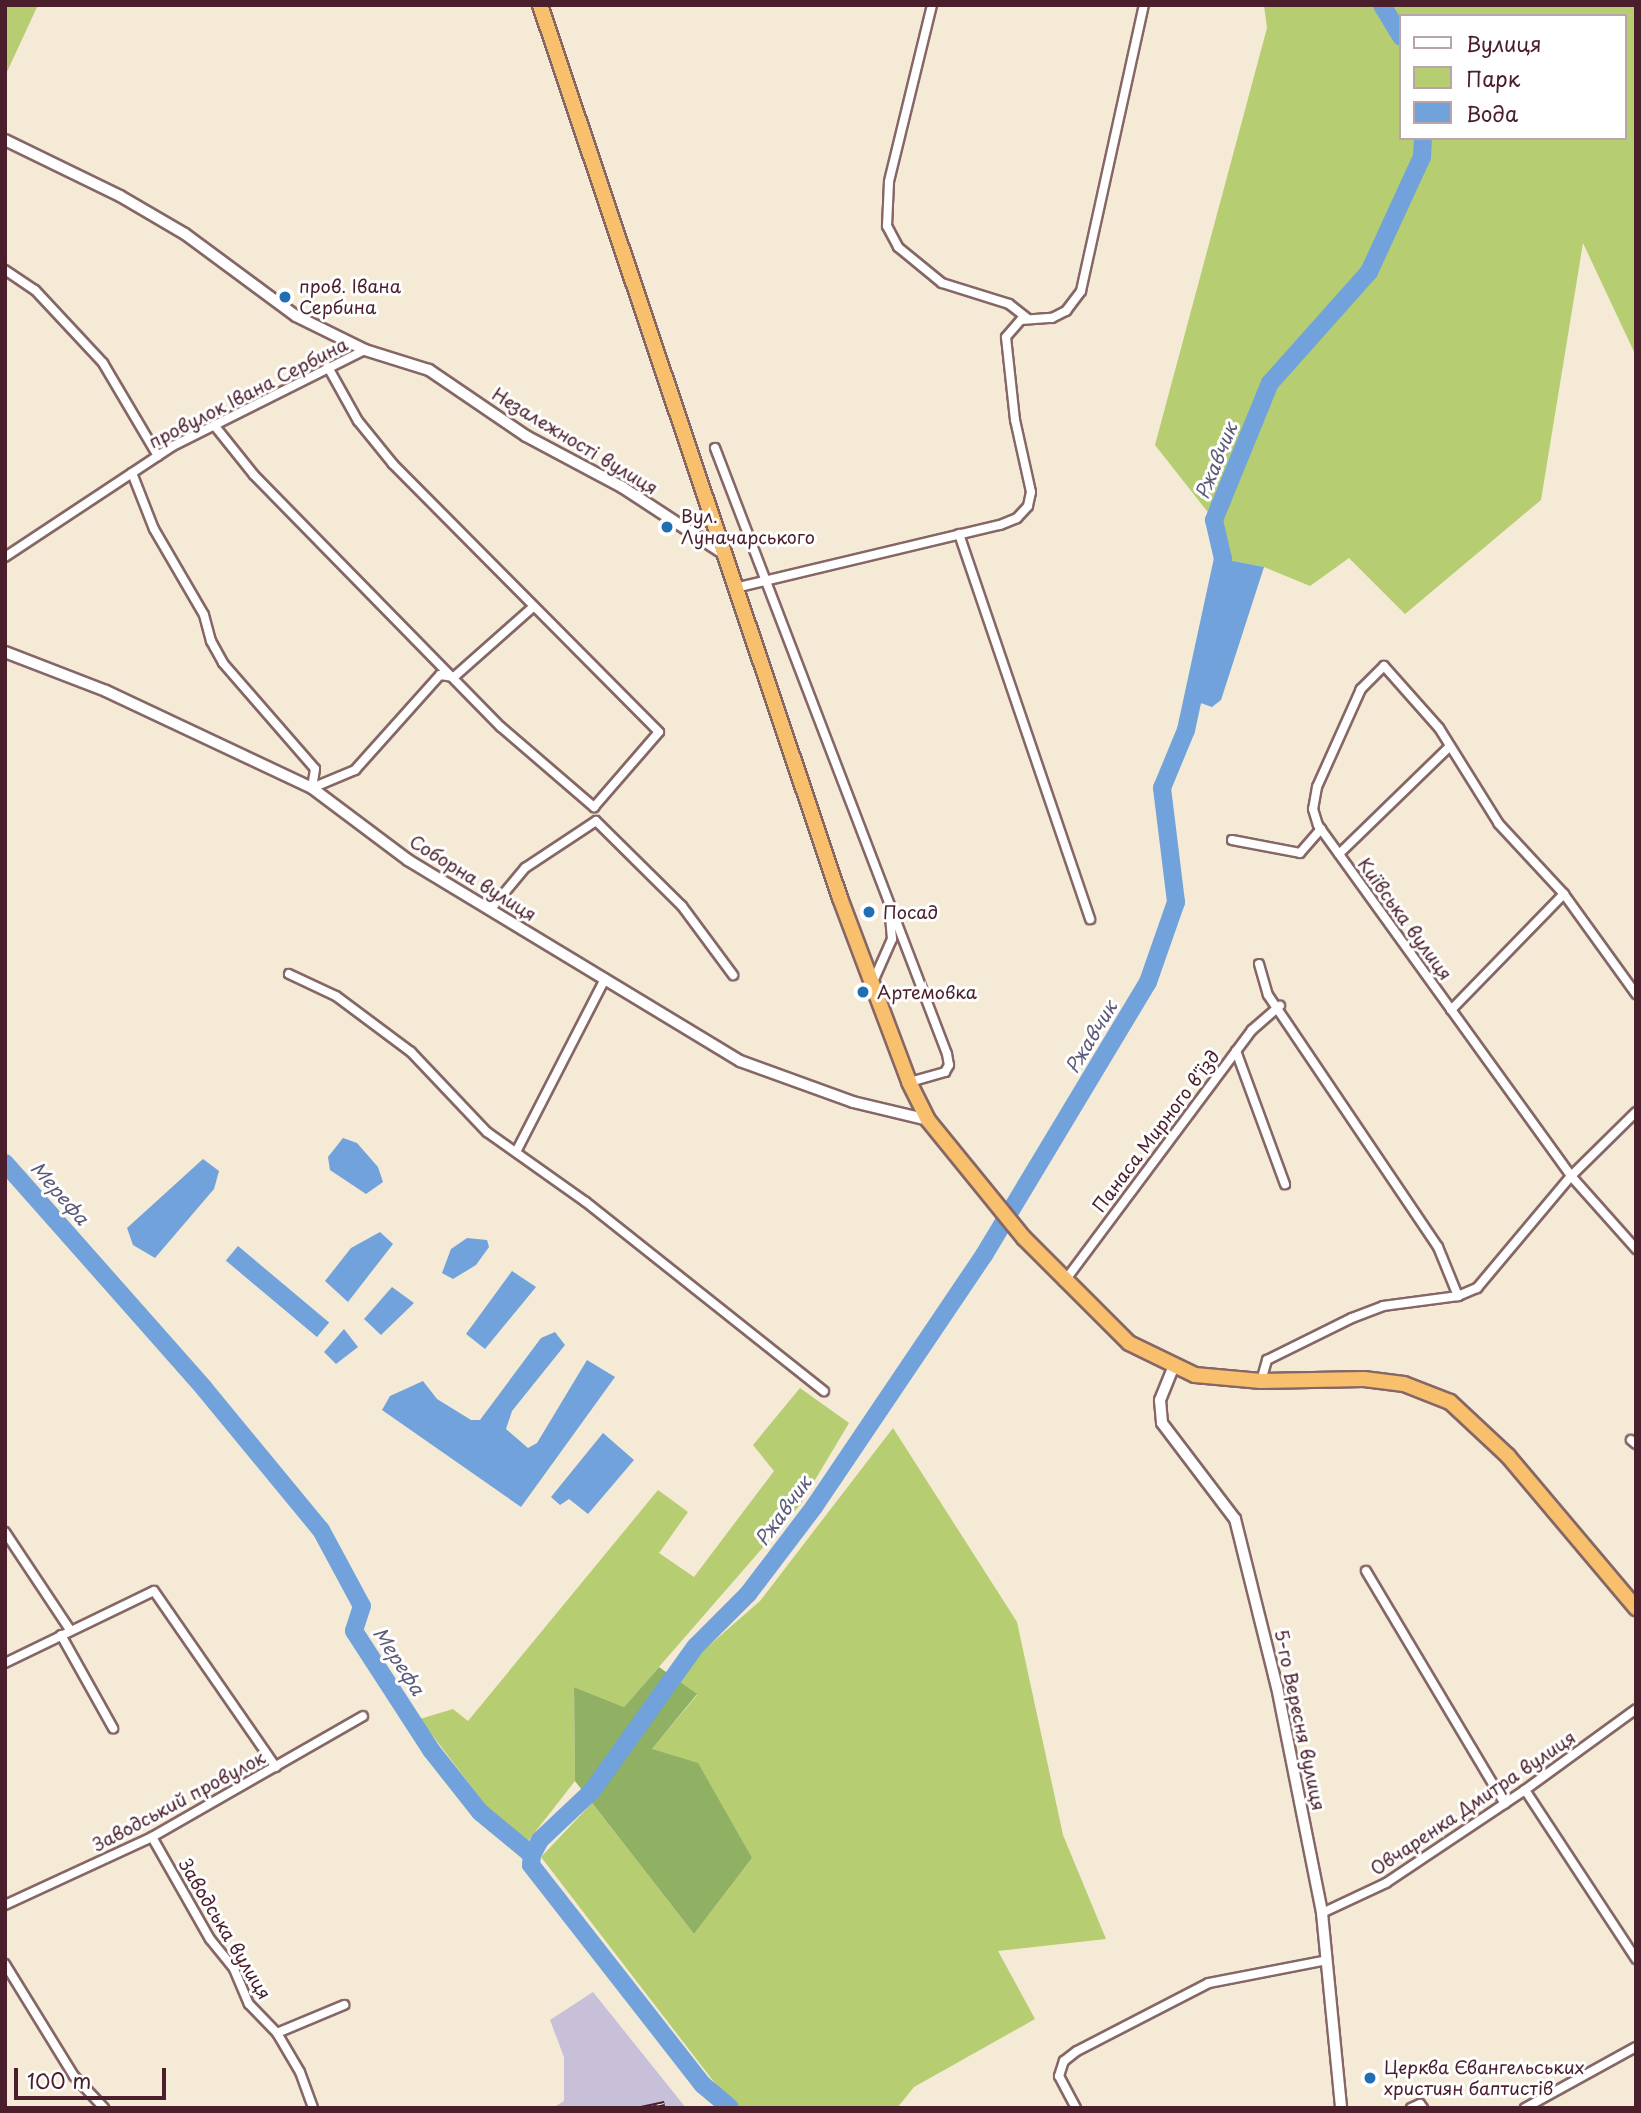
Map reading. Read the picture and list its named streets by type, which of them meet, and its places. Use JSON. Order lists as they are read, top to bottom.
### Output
{
  "streets": {
    "street": [
      "провулок Івана Сербина",
      "Незалежності вулиця",
      "Соборна вулиця",
      "Київська вулиця",
      "Панаса Мирного в'їзд",
      "5-го Вересня вулиця",
      "Заводський провулок",
      "Овчаренка Дмитра вулиця",
      "Заводська вулиця"
    ]
  },
  "crossings": [
    ["провулок Івана Сербина", "Незалежності вулиця"],
    ["5-го Вересня вулиця", "Овчаренка Дмитра вулиця"],
    ["Заводський провулок", "Заводська вулиця"]
  ],
  "water": ["Ржавчик", "Мерефа"],
  "places": [
    "пров. Івана Сербина",
    "Вул. Луначарського",
    "Посад",
    "Артемовка",
    "Церква Євангельських християн баптистів"
  ],
  "legend": ["Вулиця", "Парк", "Вода"],
  "scale_bar": "100 m"
}
